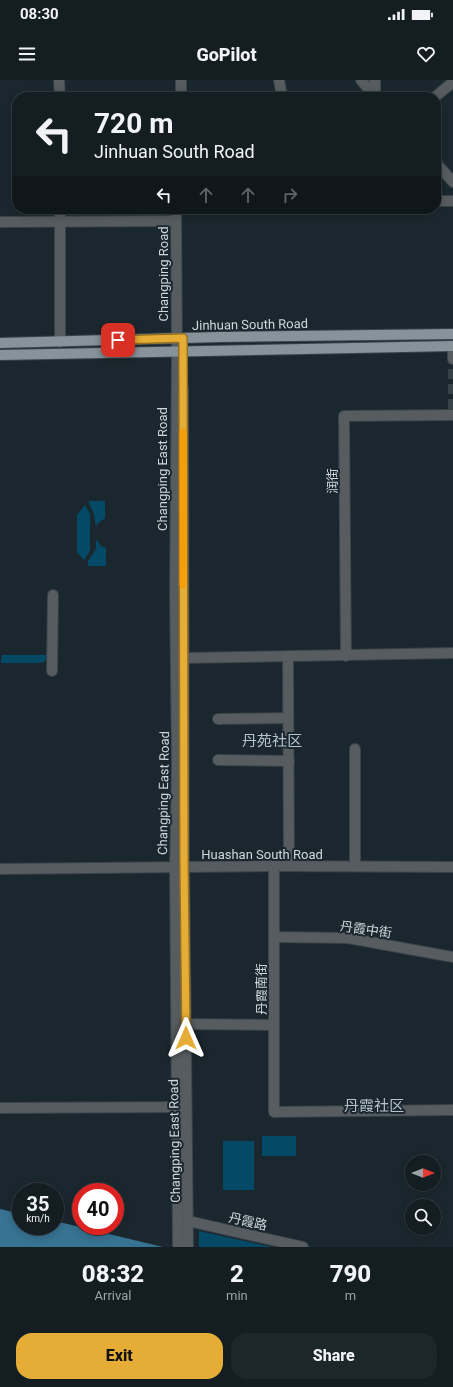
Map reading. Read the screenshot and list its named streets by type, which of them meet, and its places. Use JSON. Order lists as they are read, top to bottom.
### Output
{
  "streets": {
    "main road": ["Jinhuan South Road"],
    "street": [
      "Changping Road",
      "Changping East Road",
      "润街",
      "Huashan South Road",
      "丹霞中街",
      "丹霞南街",
      "丹霞路"
    ]
  },
  "crossings": [
    ["Changping Road", "Jinhuan South Road"],
    ["Changping Road", "Changping East Road"],
    ["Jinhuan South Road", "Changping East Road"],
    ["Changping East Road", "Huashan South Road"],
    ["Changping East Road", "丹霞路"],
    ["Huashan South Road", "丹霞南街"],
    ["丹霞中街", "丹霞南街"]
  ],
  "districts": ["丹苑社区", "丹霞社区"],
  "north": "right",
  "page": {
    "status": "08:30",
    "header": "GoPilot",
    "turn": ["720 m", "Jinhuan South Road"],
    "speed": "35 km/h",
    "limit": "40",
    "eta": [
      "08:32",
      "Arrival",
      "2",
      "min",
      "790",
      "m"
    ],
    "buttons": ["Exit", "Share"]
  }
}
